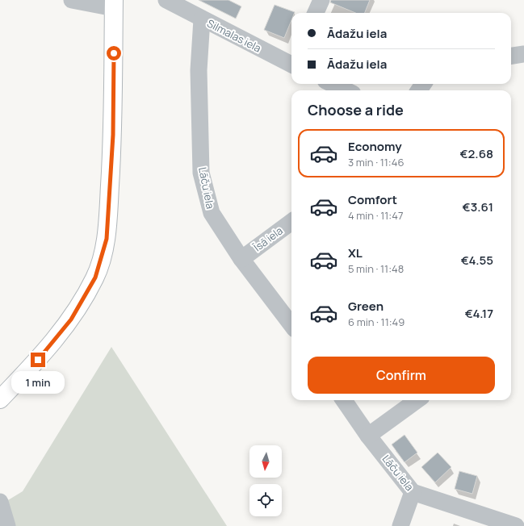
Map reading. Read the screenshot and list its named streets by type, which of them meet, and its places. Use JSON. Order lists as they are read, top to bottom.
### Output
{
  "streets": {
    "street": ["Silmalas iela", "Lāču iela", "Īsā iela"]
  },
  "crossings": [
    ["Silmalas iela", "Lāču iela"],
    ["Lāču iela", "Īsā iela"]
  ],
  "north": "bottom",
  "page": {
    "banner": ["Ādažu iela", "Ādažu iela"],
    "heading": "Choose a ride",
    "list": [
      {
        "name": "Economy",
        "note": "3 min · 11:46",
        "value": "€2.68"
      },
      {
        "name": "Comfort",
        "note": "4 min · 11:47",
        "value": "€3.61"
      },
      {
        "name": "XL",
        "note": "5 min · 11:48",
        "value": "€4.55"
      },
      {
        "name": "Green",
        "note": "6 min · 11:49",
        "value": "€4.17"
      }
    ],
    "buttons": "Confirm",
    "bubble": "1 min"
  }
}
